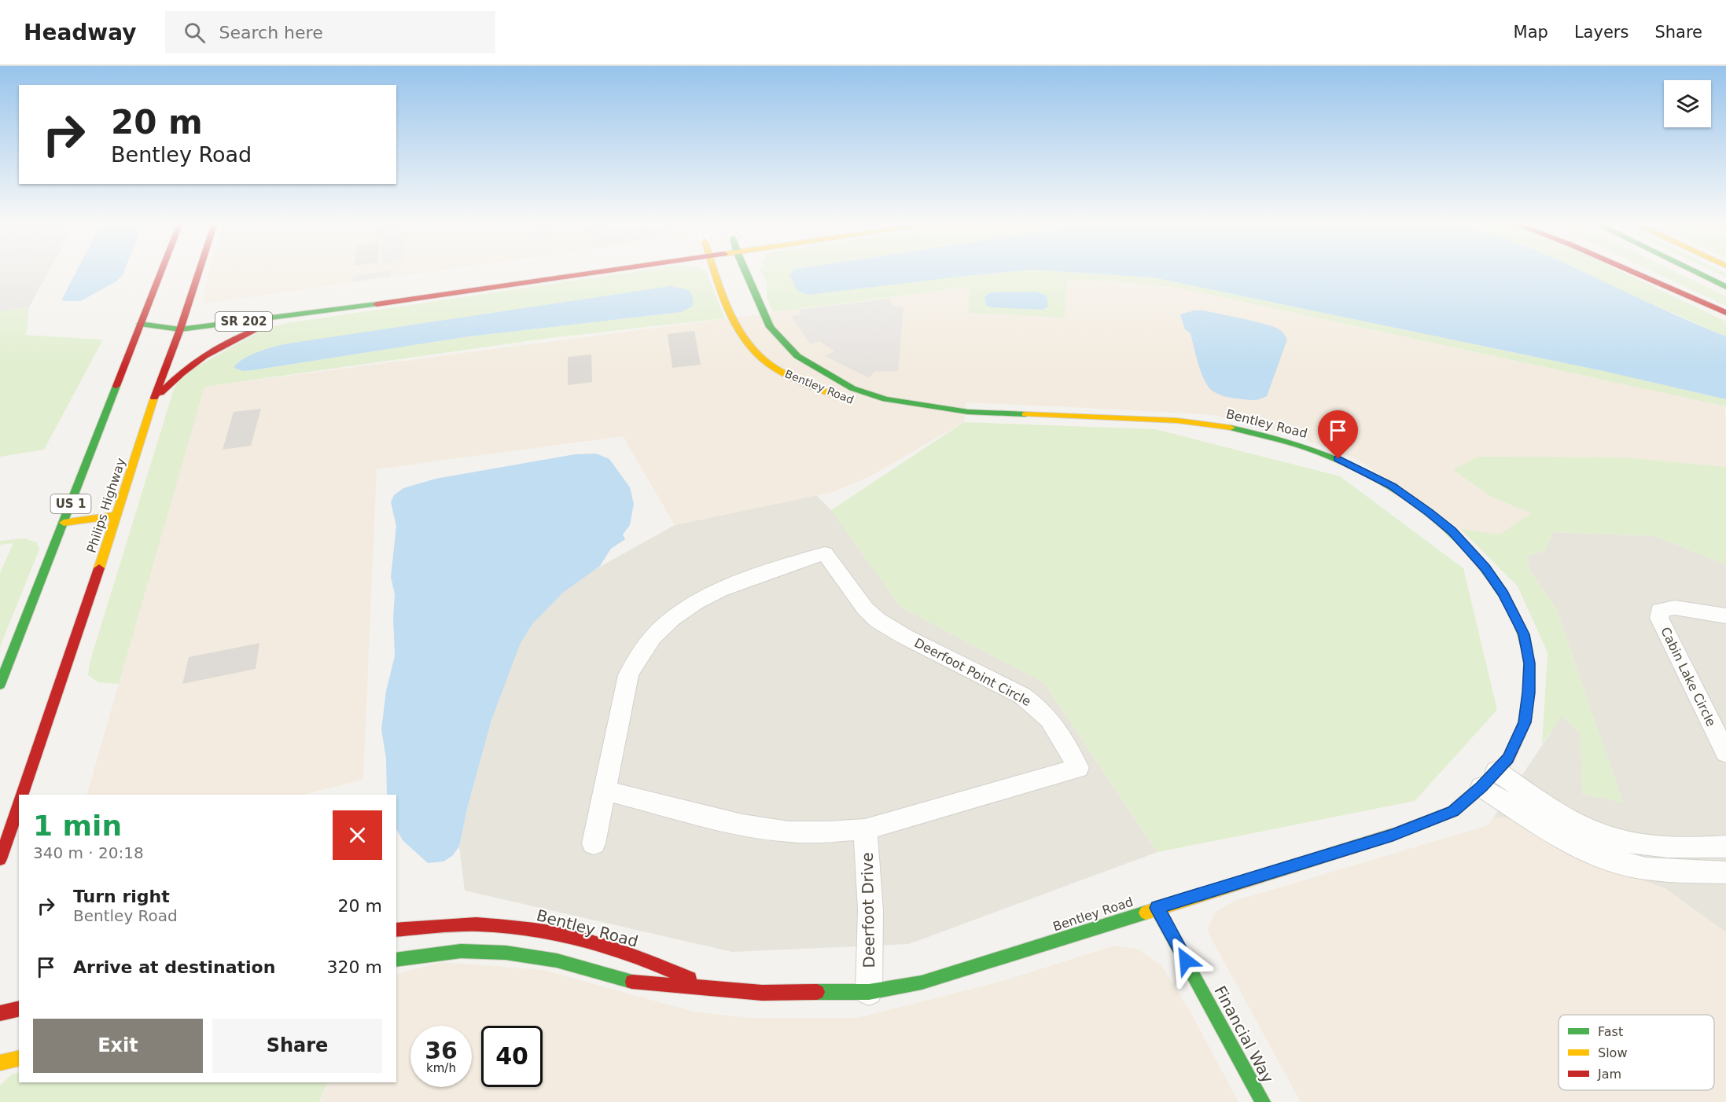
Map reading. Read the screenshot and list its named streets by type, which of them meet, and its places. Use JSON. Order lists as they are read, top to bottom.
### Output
{
  "streets": {
    "main road": [
      "SR 202",
      "Bentley Road",
      "US 1",
      "Philips Highway",
      "Financial Way"
    ],
    "street": ["Deerfoot Point Circle", "Cabin Lake Circle", "Deerfoot Drive"]
  },
  "crossings": [
    ["SR 202", "US 1"],
    ["SR 202", "Philips Highway"],
    ["Bentley Road", "Deerfoot Drive"],
    ["Bentley Road", "Financial Way"],
    ["Deerfoot Point Circle", "Deerfoot Drive"]
  ],
  "legend": ["Fast", "Slow", "Jam"],
  "page": {
    "header": "Headway",
    "search": "Search here",
    "nav": ["Map", "Layers", "Share"],
    "turn": ["20 m", "Bentley Road"],
    "heading": ["1 min", "340 m · 20:18"],
    "list": [
      {
        "name": "Turn right",
        "note": "Bentley Road",
        "value": "20 m"
      },
      {
        "name": "Arrive at destination",
        "value": "320 m"
      }
    ],
    "buttons": ["Exit", "Share"],
    "speed": "36 km/h",
    "limit": "40"
  }
}
